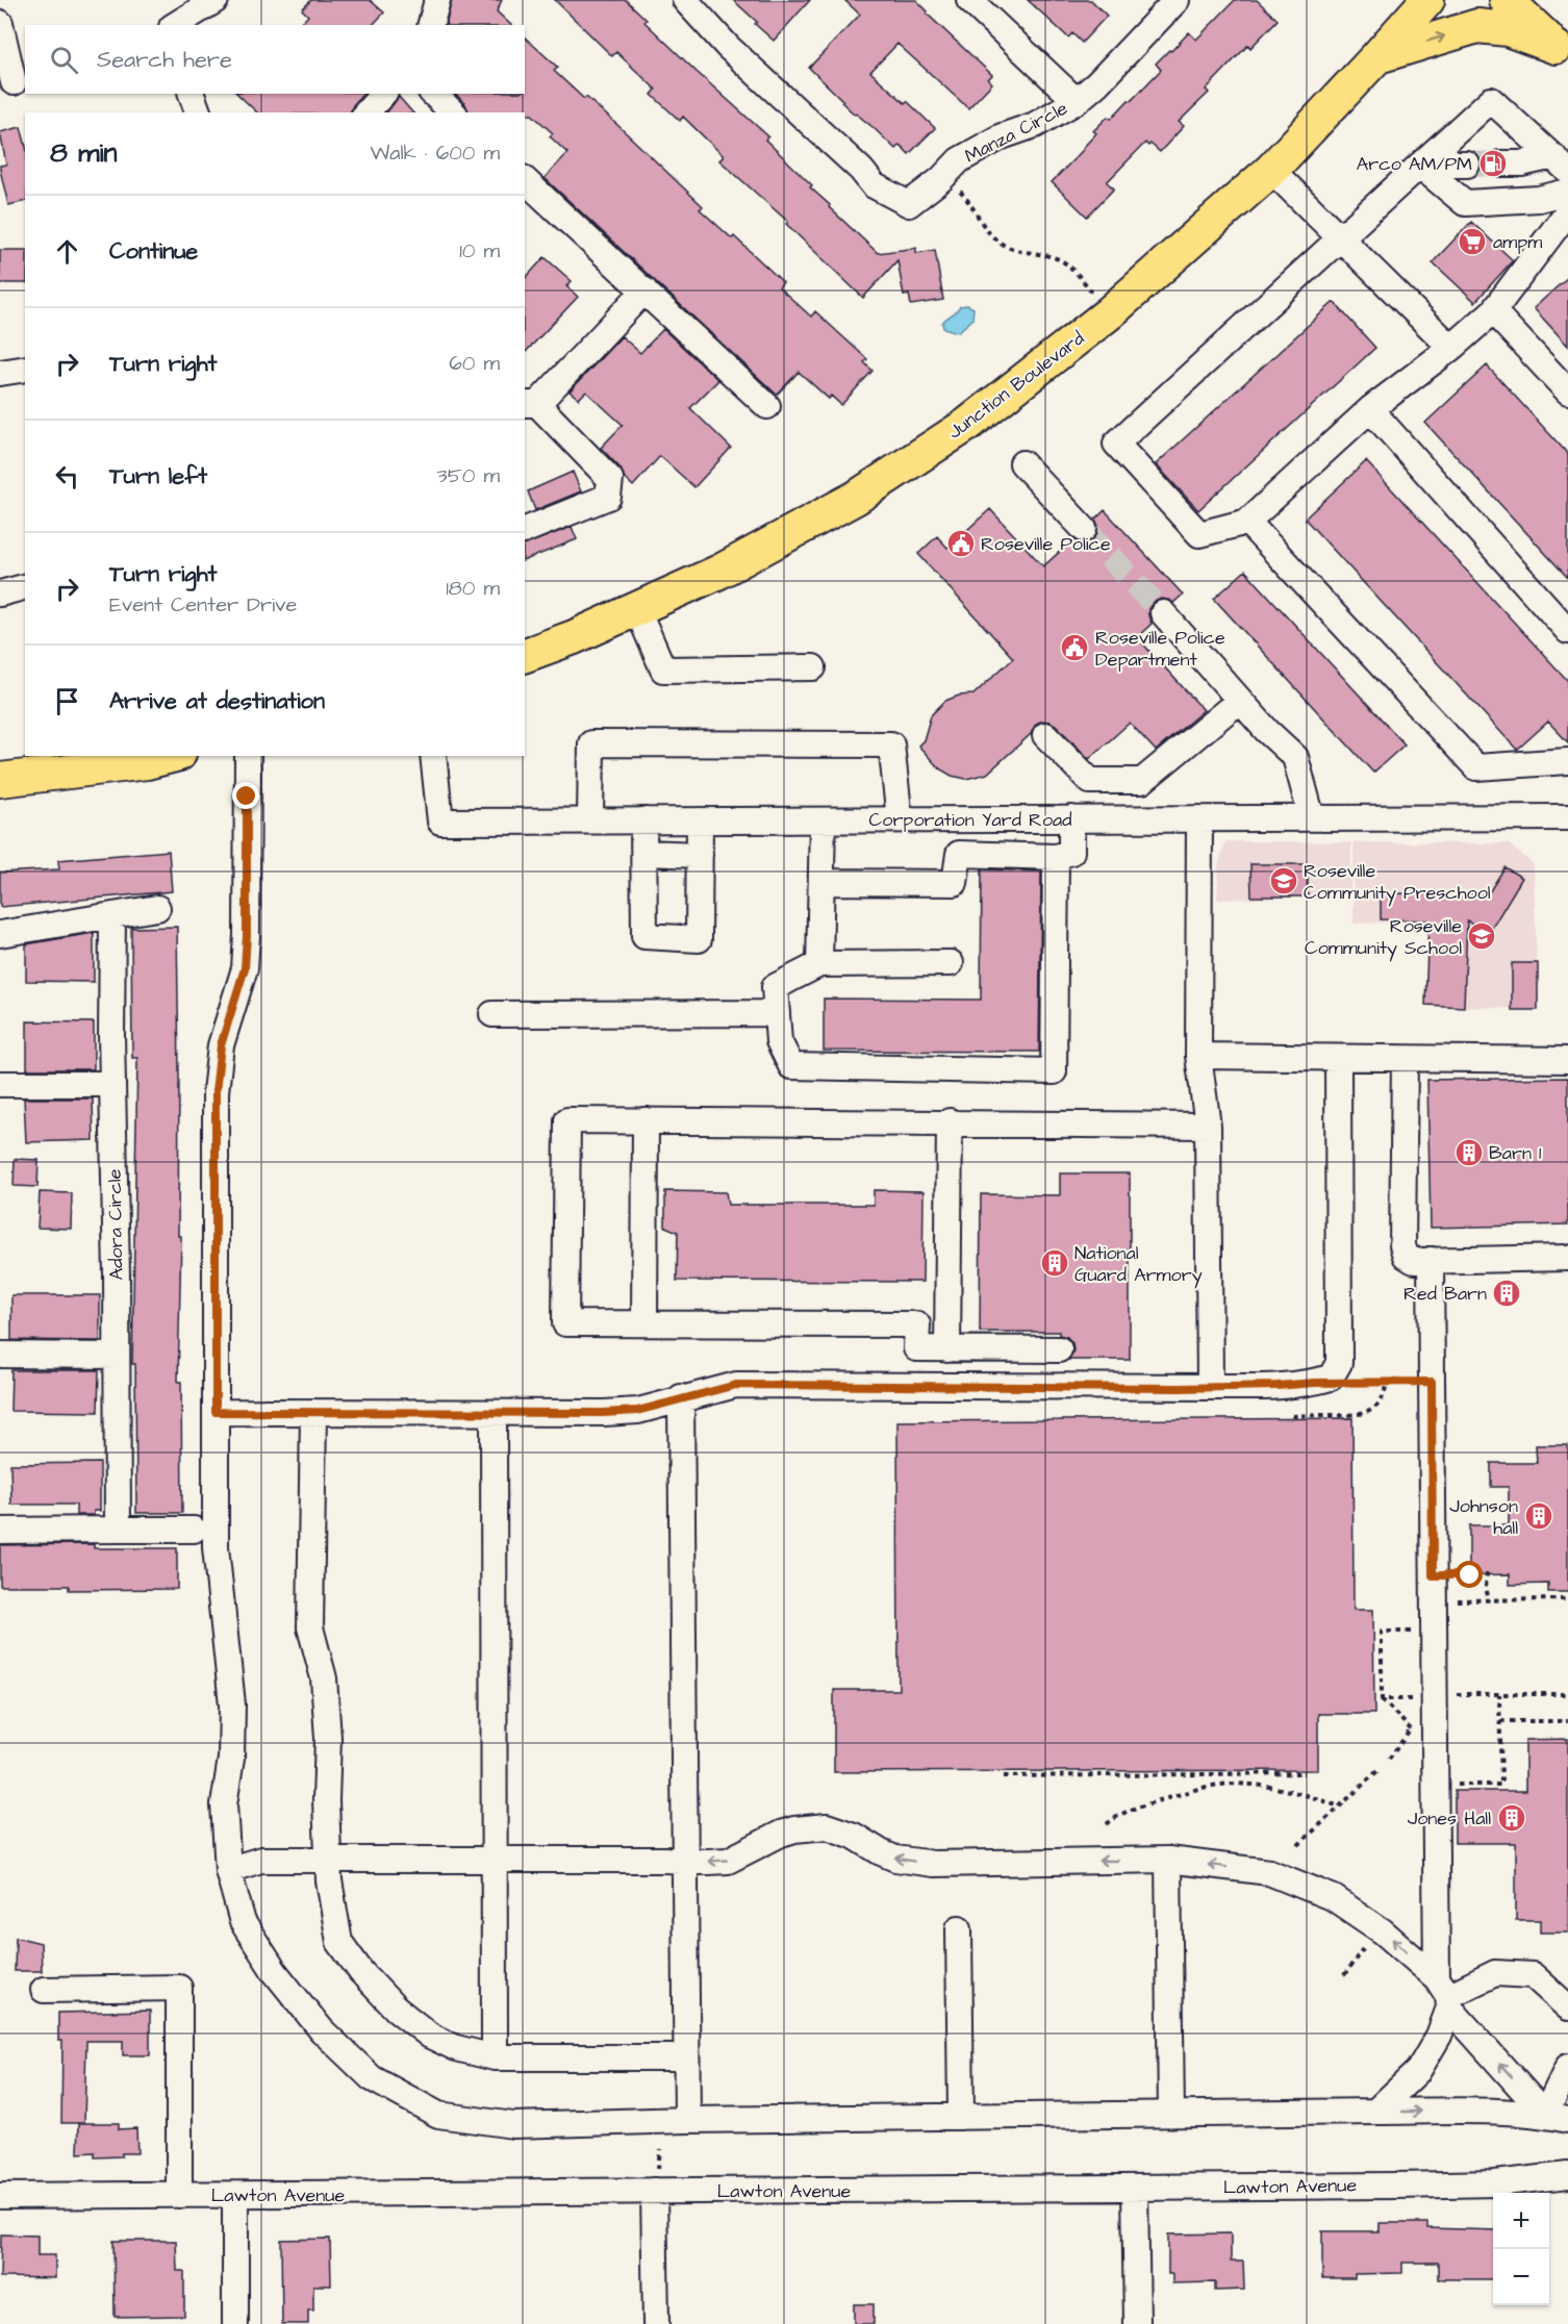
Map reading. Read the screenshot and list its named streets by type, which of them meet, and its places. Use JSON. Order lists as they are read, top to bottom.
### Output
{
  "streets": {
    "main road": ["Junction Boulevard"],
    "street": [
      "Manza Circle",
      "Corporation Yard Road",
      "Adora Circle",
      "Lawton Avenue"
    ]
  },
  "places": {
    "fuel station": ["Arco AM/PM"],
    "supermarket": ["ampm"],
    "public building": ["Roseville Police", "Roseville Police Department"],
    "school or university": ["Roseville Community Preschool", "Roseville Community School"],
    "building": [
      "Barn 1",
      "National Guard Armory",
      "Red Barn",
      "Johnson hall",
      "Jones Hall"
    ]
  },
  "page": {
    "search": "Search here",
    "heading": ["8 min", "Walk · 600 m"],
    "list": [
      ["Continue", "10 m"],
      ["Turn right", "60 m"],
      ["Turn left", "350 m"],
      ["Turn right", "Event Center Drive", "180 m"],
      "Arrive at destination"
    ],
    "map_buttons": ["+", "−"]
  }
}
